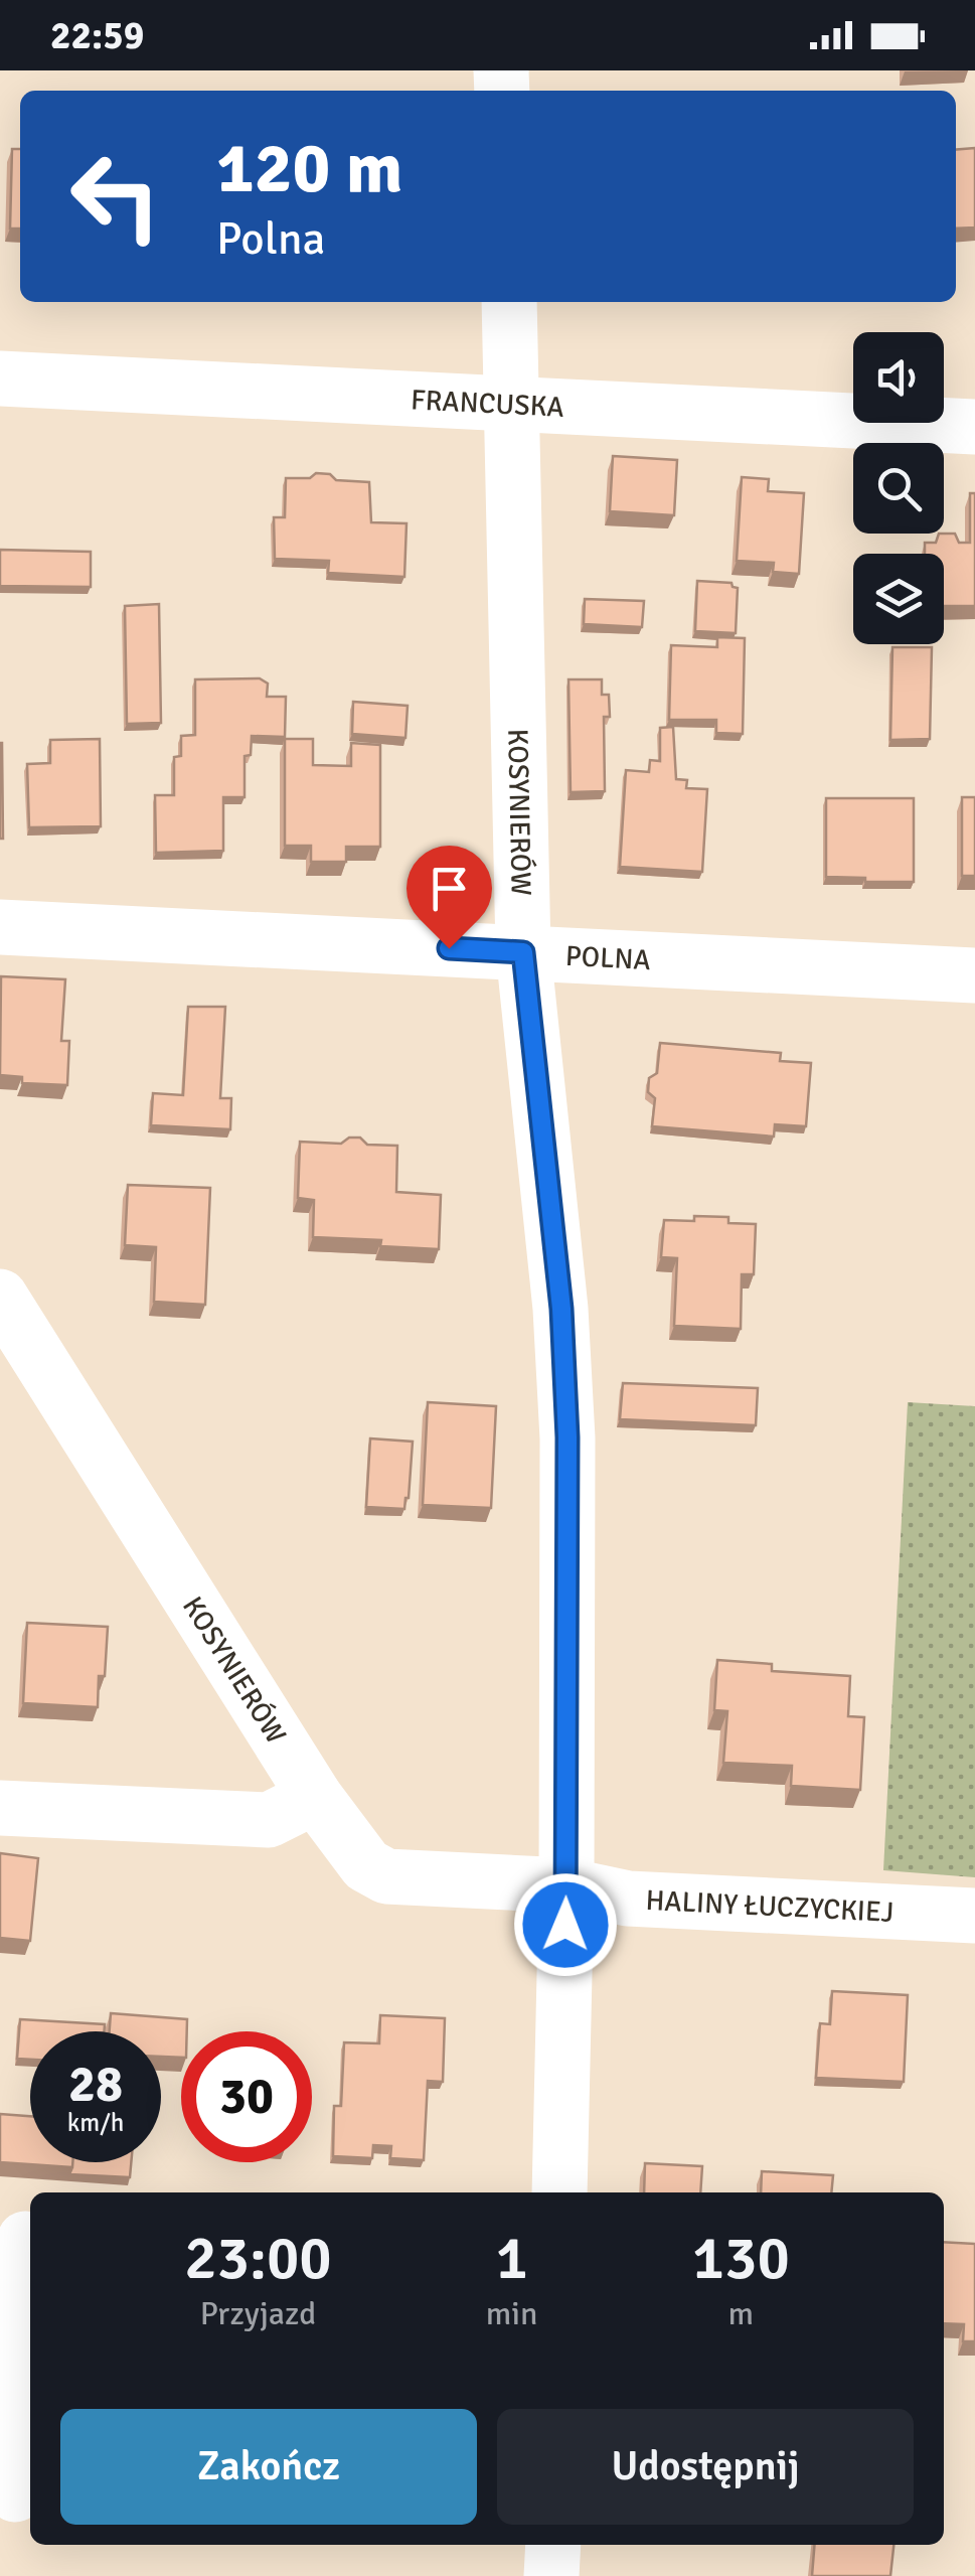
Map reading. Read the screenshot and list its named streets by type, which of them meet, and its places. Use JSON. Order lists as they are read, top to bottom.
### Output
{
  "streets": {
    "street": [
      "FRANCUSKA",
      "KOSYNIERÓW",
      "POLNA",
      "HALINY ŁUCZYCKIEJ"
    ]
  },
  "crossings": [
    ["FRANCUSKA", "KOSYNIERÓW"],
    ["KOSYNIERÓW", "POLNA"],
    ["KOSYNIERÓW", "HALINY ŁUCZYCKIEJ"]
  ],
  "page": {
    "status": "22:59",
    "turn": ["120 m", "Polna"],
    "speed": "28 km/h",
    "limit": "30",
    "eta": [
      "23:00",
      "Przyjazd",
      "1",
      "min",
      "130",
      "m"
    ],
    "buttons": ["Zakończ", "Udostępnij"]
  }
}
